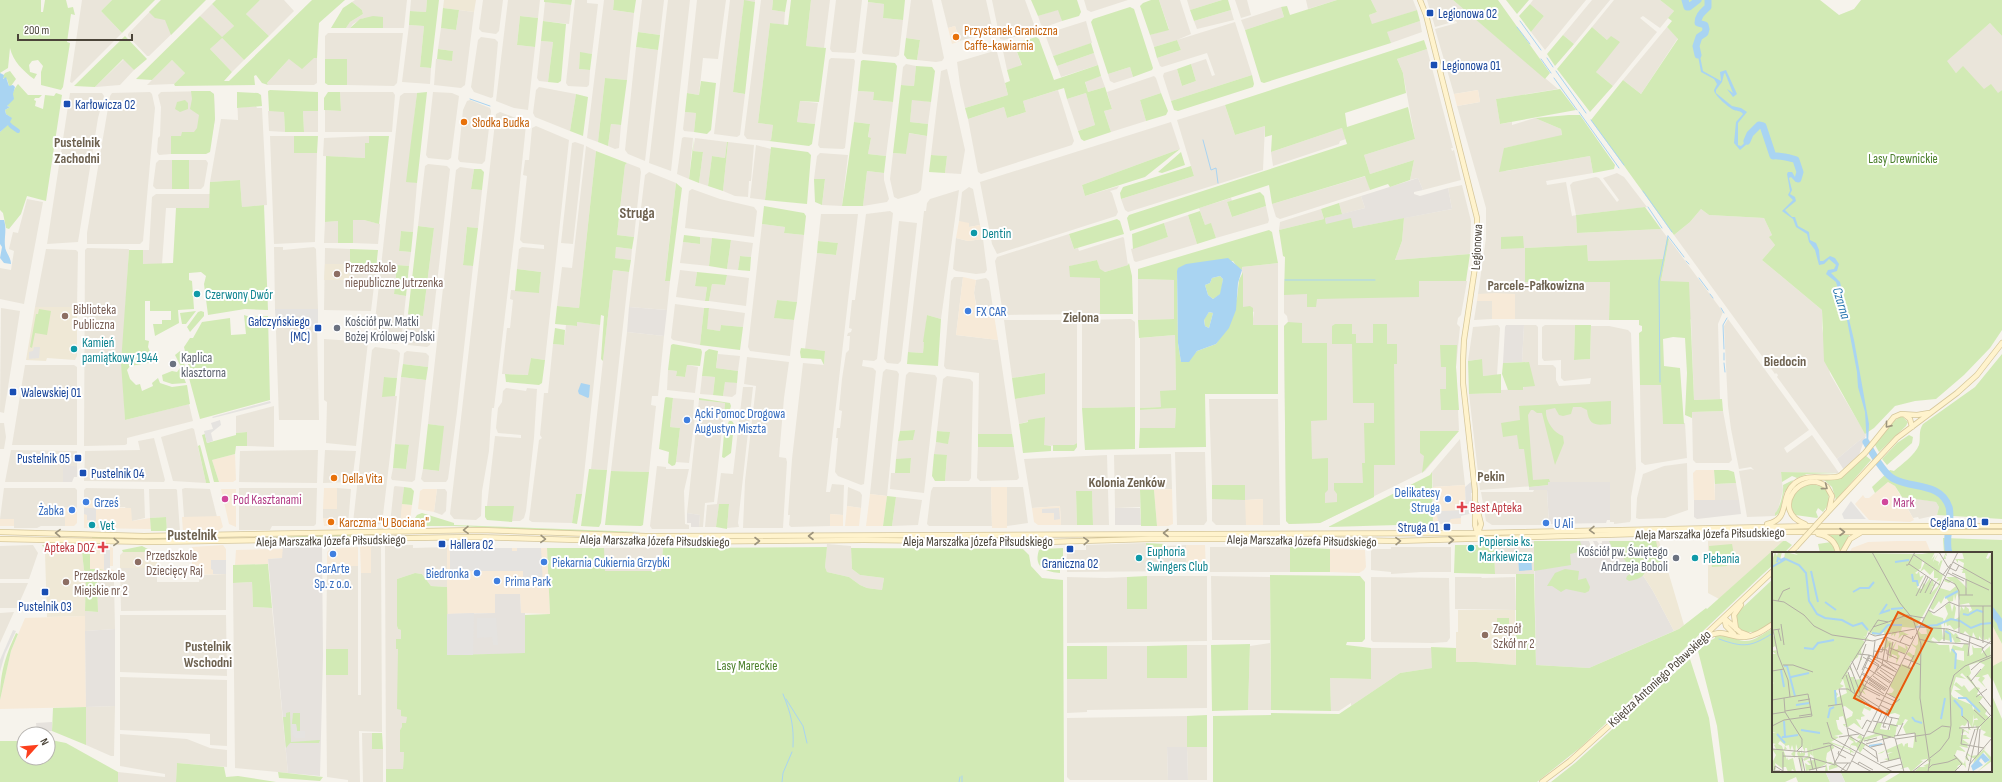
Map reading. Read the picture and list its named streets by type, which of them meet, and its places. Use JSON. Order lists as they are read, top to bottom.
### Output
{
  "streets": {
    "main road": ["Legionowa", "Aleja Marszałka Józefa Piłsudskiego", "Księdza Antoniego Poławskiego"]
  },
  "crossings": [
    ["Legionowa", "Aleja Marszałka Józefa Piłsudskiego"]
  ],
  "districts": [
    "Pustelnik Zachodni",
    "Struga",
    "Parcele-Pałkowizna",
    "Zielona",
    "Biedocin",
    "Pekin",
    "Kolonia Zenków",
    "Pustelnik",
    "Pustelnik Wschodni"
  ],
  "water": ["Czarna"],
  "parks": ["Lasy Drewnickie", "Lasy Mareckie"],
  "places": {
    "transit": [
      "Legionowa 02",
      "Legionowa 01",
      "Karłowicza 02",
      "Gałczyńskiego (MC)",
      "Walewskiej 01",
      "Pustelnik 05",
      "Pustelnik 04",
      "Ceglana 01",
      "Struga 01",
      "Hallera 02",
      "Graniczna 02",
      "Pustelnik 03"
    ],
    "other": [
      "Przystanek Graniczna Caffe-kawiarnia",
      "Słodka Budka",
      "Dentin",
      "Przedszkole niepubliczne Jutrzenka",
      "Czerwony Dwór",
      "FX CAR",
      "Biblioteka Publiczna",
      "Kościół pw. Matki Bożej Królowej Polski",
      "Kamień pamiątkowy 1944",
      "Kaplica klasztorna",
      "Ącki Pomoc Drogowa Augustyn Miszta",
      "Della Vita",
      "Pod Kasztanami",
      "Delikatesy Struga",
      "Grześ",
      "Mark",
      "Żabka",
      "Karczma \"U Bociana\"",
      "U Ali",
      "Vet",
      "Popiersie ks. Markiewicza",
      "CarArte Sp. z o.o.",
      "Euphoria Swingers Club",
      "Kościół pw. Świętego Andrzeja Boboli",
      "Plebania",
      "Przedszkole Dziecięcy Raj",
      "Piekarnia Cukiernia Grzybki",
      "Biedronka",
      "Prima Park",
      "Przedszkole Miejskie nr 2",
      "Zespół Szkół nr 2"
    ],
    "health": ["Best Apteka", "Apteka DOZ"]
  },
  "scale_bar": "200 m",
  "north": "top right"
}
